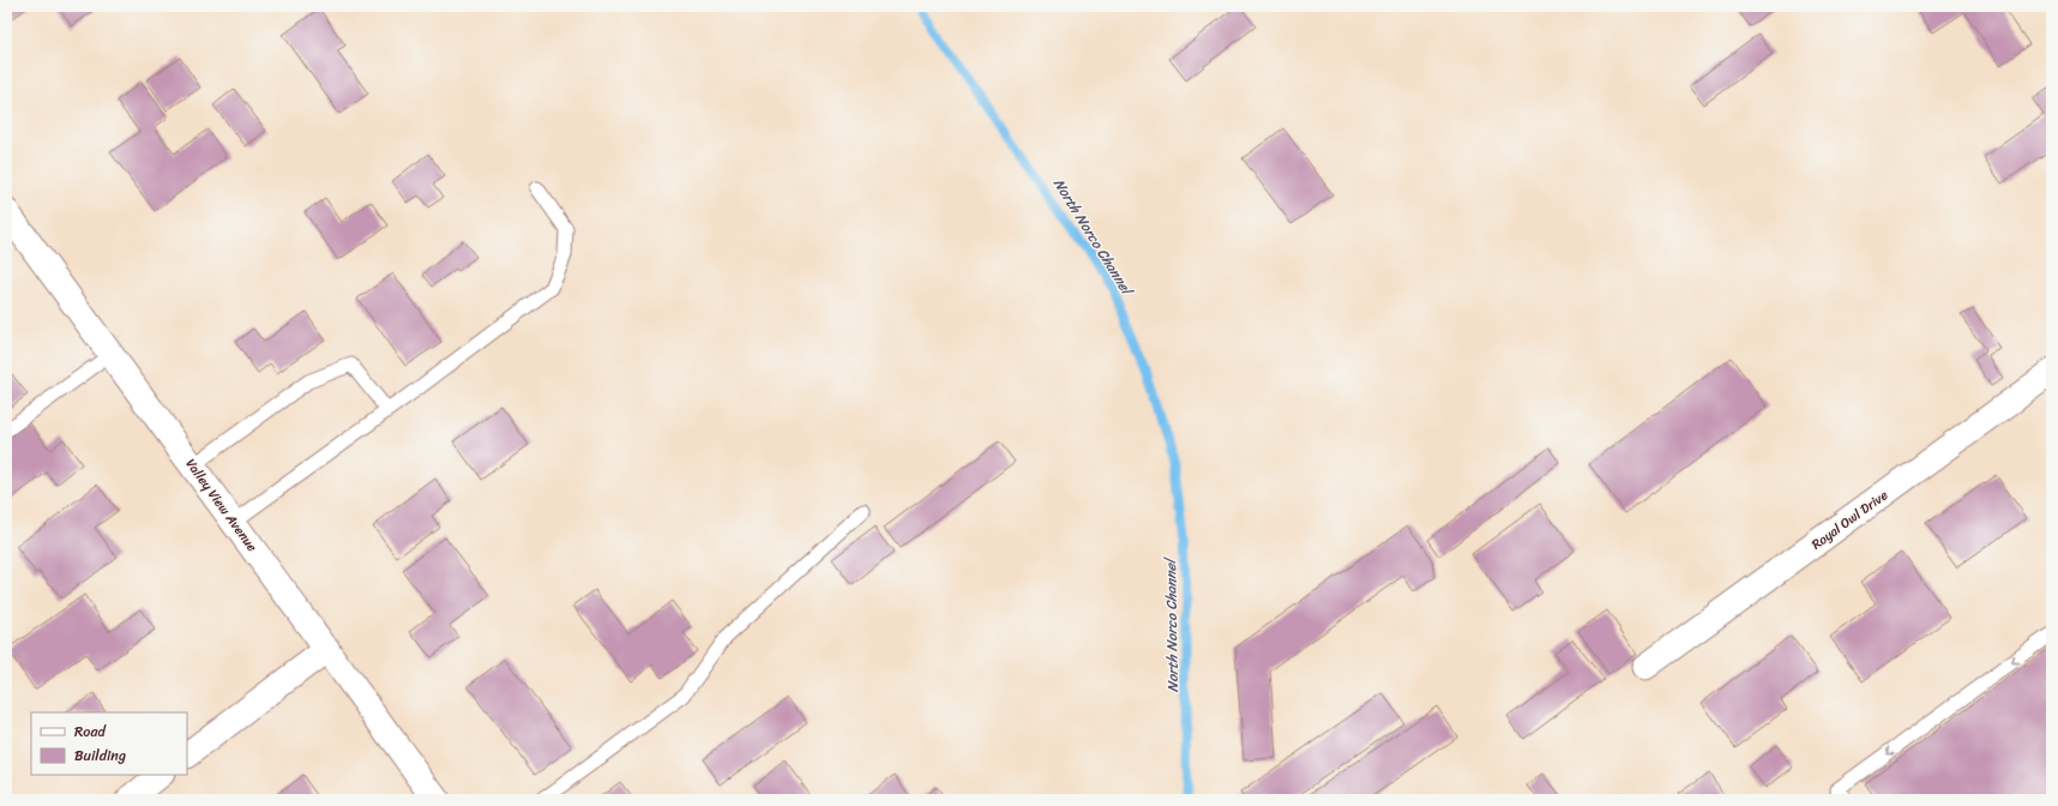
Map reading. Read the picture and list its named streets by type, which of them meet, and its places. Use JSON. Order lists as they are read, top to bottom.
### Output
{
  "streets": {
    "street": ["Valley View Avenue", "Royal Owl Drive"]
  },
  "water": ["North Norco Channel"],
  "legend": ["Road", "Building"]
}
